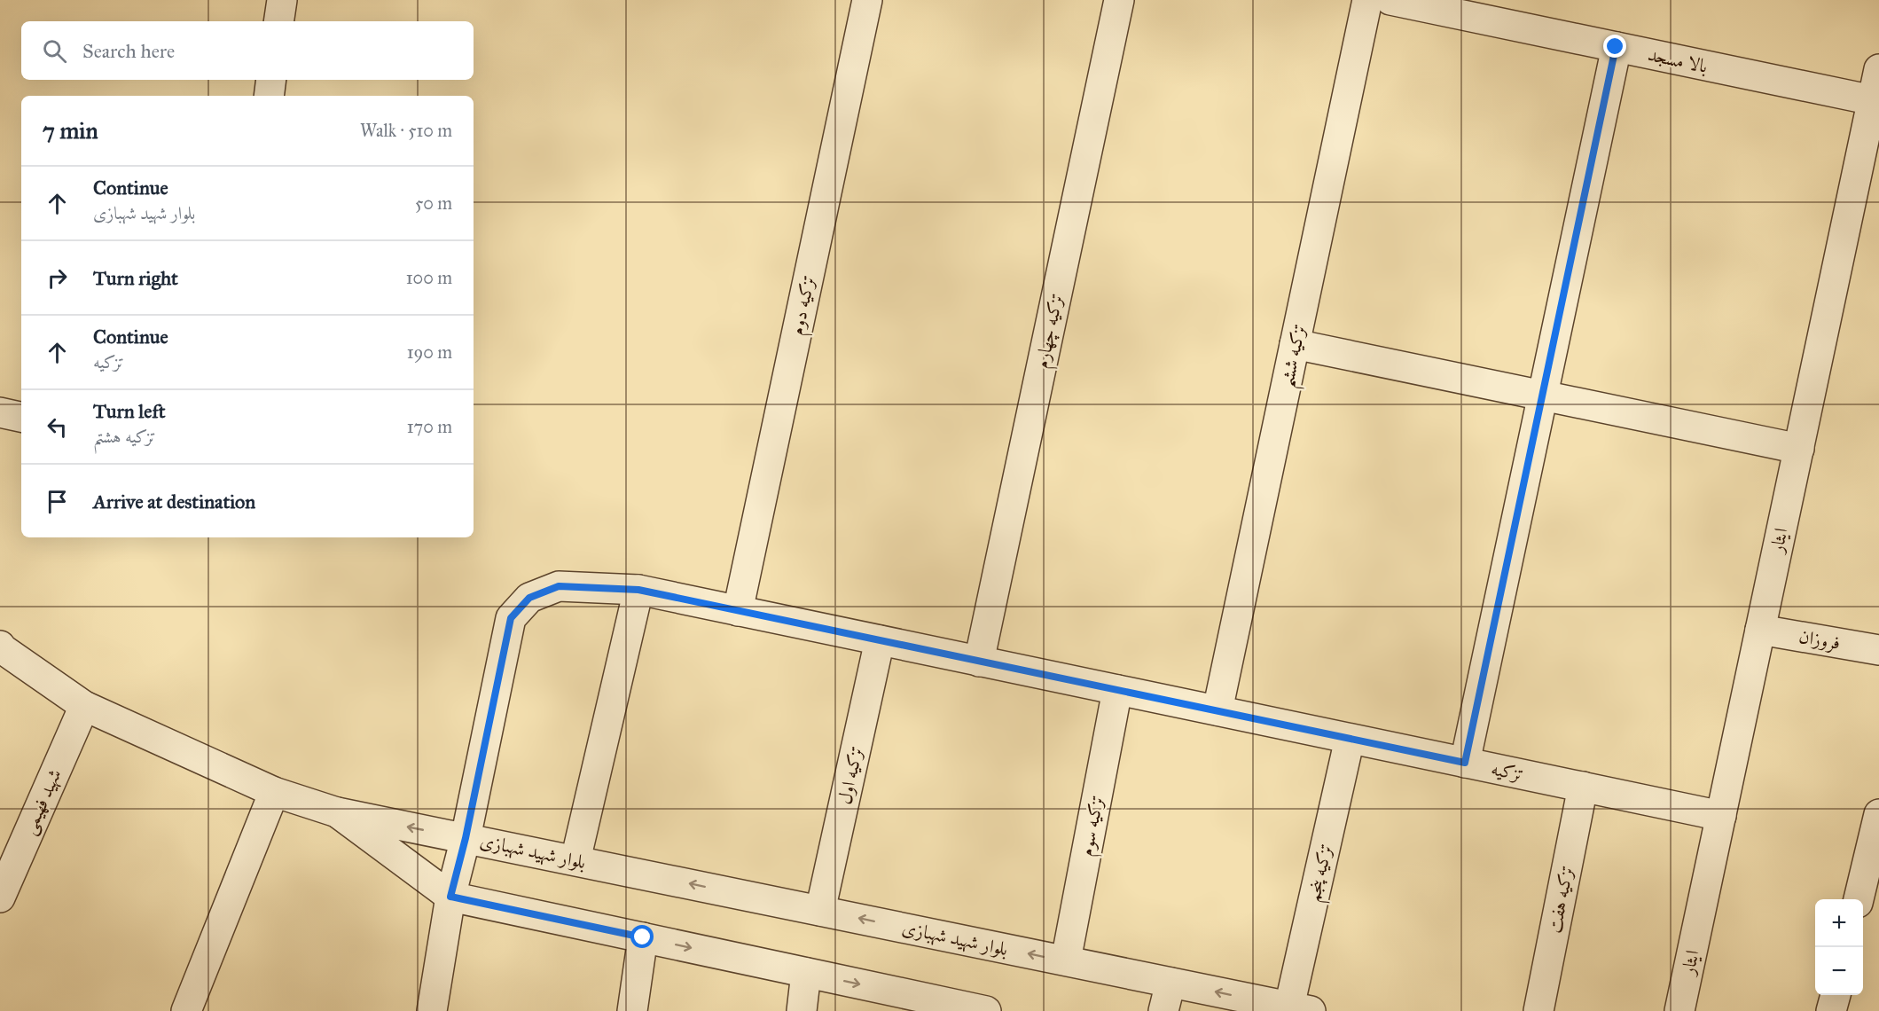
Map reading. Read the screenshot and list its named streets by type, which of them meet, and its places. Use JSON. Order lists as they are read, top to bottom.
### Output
{
  "streets": {
    "street": [
      "بالا مسجد",
      "تزکیه دوم",
      "تزکیه چهارم",
      "تزکیه ششم",
      "ایثار",
      "فروزان",
      "تزکیه",
      "تزکیه اول",
      "شهید فهیمی",
      "تزکیه سوم",
      "بلوار شهید شهبازی",
      "تزکیه پنجم",
      "تزکیه هفت"
    ]
  },
  "crossings": [
    ["بالا مسجد", "ایثار"],
    ["تزکیه دوم", "تزکیه"],
    ["تزکیه چهارم", "تزکیه"],
    ["تزکیه ششم", "تزکیه"],
    ["ایثار", "فروزان"],
    ["ایثار", "تزکیه"],
    ["تزکیه", "تزکیه اول"],
    ["تزکیه", "تزکیه سوم"],
    ["تزکیه", "بلوار شهید شهبازی"],
    ["تزکیه", "تزکیه پنجم"],
    ["تزکیه", "تزکیه هفت"],
    ["تزکیه اول", "بلوار شهید شهبازی"],
    ["تزکیه سوم", "بلوار شهید شهبازی"],
    ["بلوار شهید شهبازی", "تزکیه پنجم"]
  ],
  "page": {
    "search": "Search here",
    "heading": ["7 min", "Walk · 510 m"],
    "list": [
      ["Continue", "بلوار شهید شهبازی", "50 m"],
      ["Turn right", "100 m"],
      ["Continue", "تزکیه", "190 m"],
      ["Turn left", "تزکیه هشتم", "170 m"],
      "Arrive at destination"
    ],
    "map_buttons": ["+", "−"]
  }
}
